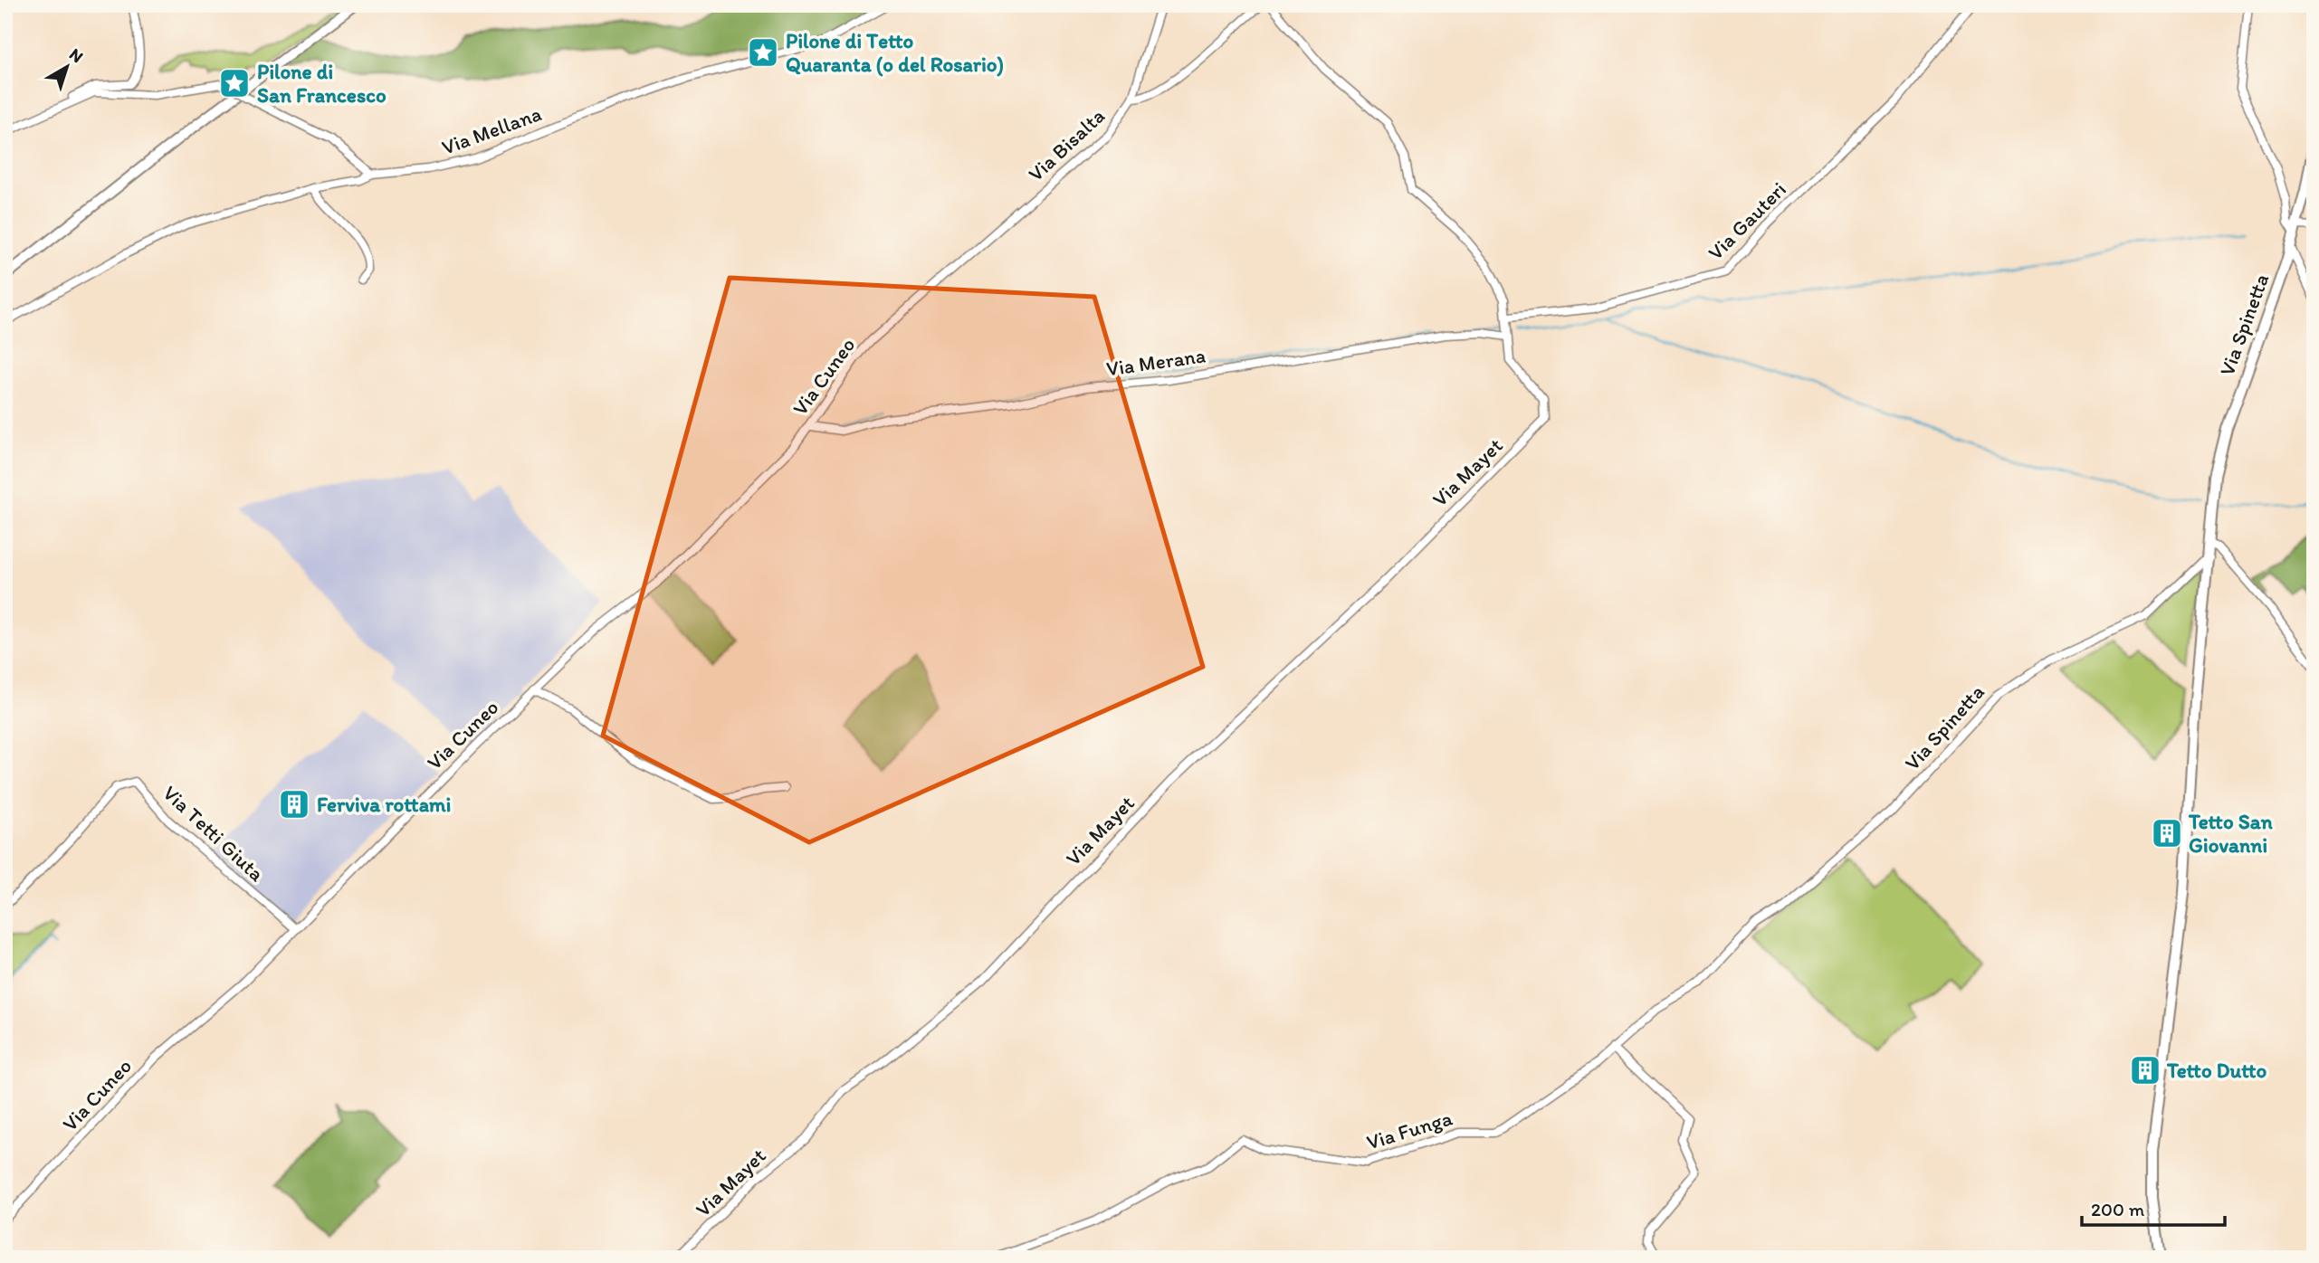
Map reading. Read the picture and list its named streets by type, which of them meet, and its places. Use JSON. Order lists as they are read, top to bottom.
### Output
{
  "streets": {
    "main road": ["Via Spinetta"],
    "street": [
      "Via Mellana",
      "Via Bisalta",
      "Via Gauteri",
      "Via Merana",
      "Via Cuneo",
      "Via Mayet",
      "Via Tetti Giuta",
      "Via Funga"
    ]
  },
  "crossings": [
    ["Via Bisalta", "Via Cuneo"],
    ["Via Spinetta", "Via Funga"],
    ["Via Merana", "Via Cuneo"],
    ["Via Merana", "Via Mayet"],
    ["Via Cuneo", "Via Tetti Giuta"]
  ],
  "places": {
    "place": ["Pilone di Tetto Quaranta (o del Rosario)", "Pilone di San Francesco"],
    "building": ["Ferviva rottami", "Tetto San Giovanni", "Tetto Dutto"]
  },
  "scale_bar": "200 m",
  "north": "top right"
}
